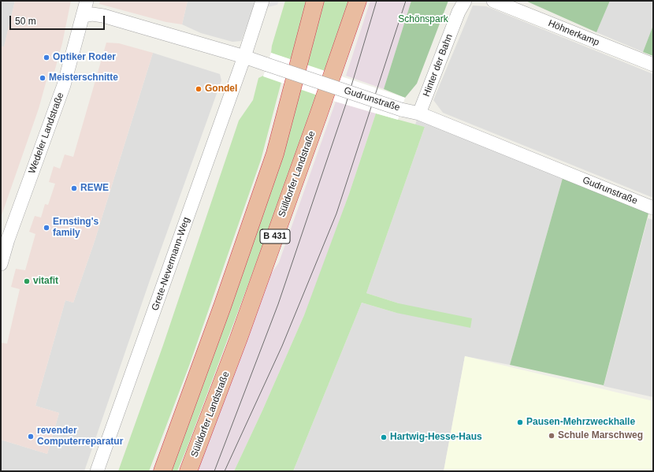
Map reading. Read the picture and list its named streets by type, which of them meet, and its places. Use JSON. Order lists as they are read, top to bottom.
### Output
{
  "streets": {
    "highway": ["Sülldorfer Landstraße", "B 431"],
    "street": [
      "Höhnerkamp",
      "Hinter der Bahn",
      "Gudrunstraße",
      "Wedeler Landstraße",
      "Grete-Nevermann-Weg"
    ]
  },
  "crossings": [
    ["Hinter der Bahn", "Gudrunstraße"],
    ["Gudrunstraße", "Wedeler Landstraße"],
    ["Gudrunstraße", "Grete-Nevermann-Weg"]
  ],
  "parks": ["Schönspark"],
  "places": [
    "Optiker Roder",
    "Meisterschnitte",
    "Gondel",
    "REWE",
    "Ernsting's family",
    "vitafit",
    "Pausen-Mehrzweckhalle",
    "Schule Marschweg",
    "revender Computerreparatur",
    "Hartwig-Hesse-Haus"
  ],
  "scale_bar": "50 m"
}
